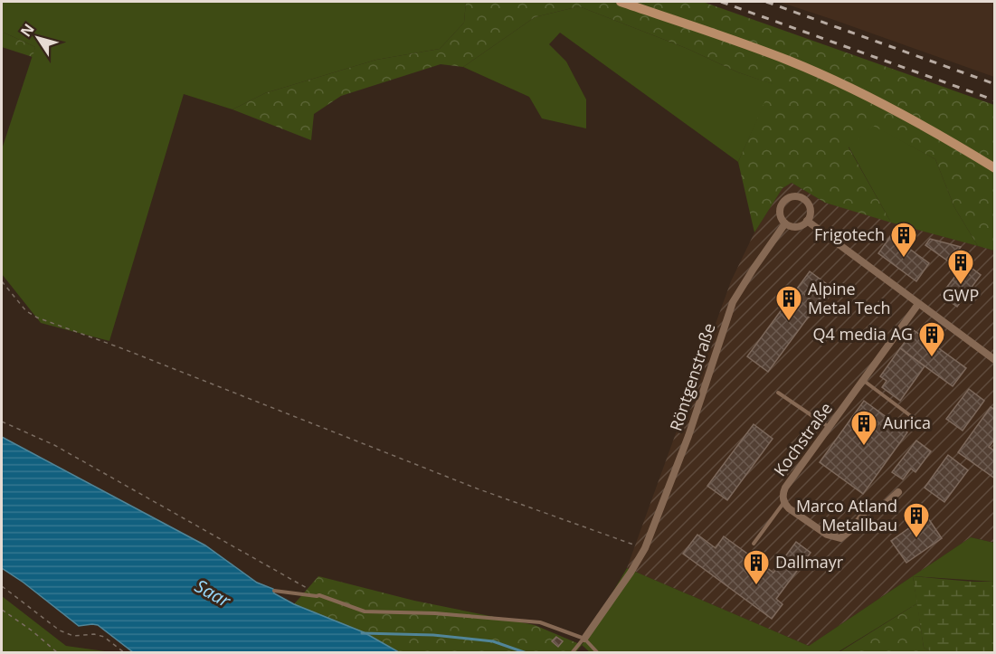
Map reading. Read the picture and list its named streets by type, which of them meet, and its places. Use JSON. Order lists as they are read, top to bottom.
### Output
{
  "streets": {
    "street": ["Röntgenstraße", "Kochstraße"]
  },
  "water": ["Saar"],
  "places": {
    "building": [
      "Frigotech",
      "GWP",
      "Alpine Metal Tech",
      "Q4 media AG",
      "Aurica",
      "Marco Atland Metallbau",
      "Dallmayr"
    ]
  },
  "north": "top left"
}
